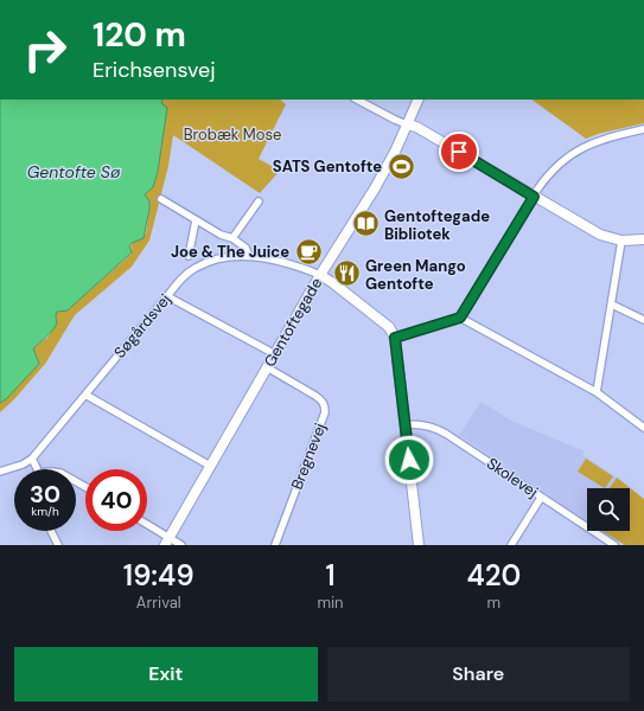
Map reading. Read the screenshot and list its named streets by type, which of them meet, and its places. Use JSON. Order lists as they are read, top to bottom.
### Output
{
  "streets": {
    "street": [
      "Gentoftegade",
      "Søgårdsvej",
      "Bregnevej",
      "Skolevej"
    ]
  },
  "crossings": [
    ["Gentoftegade", "Søgårdsvej"],
    ["Gentoftegade", "Bregnevej"]
  ],
  "water": ["Gentofte Sø"],
  "parks": ["Brobæk Mose"],
  "places": {
    "sports": ["SATS Gentofte"],
    "library": ["Gentoftegade Bibliotek"],
    "cafe": ["Joe & The Juice"],
    "restaurant": ["Green Mango Gentofte"]
  },
  "page": {
    "turn": ["120 m", "Erichsensvej"],
    "speed": "30 km/h",
    "limit": "40",
    "eta": [
      "19:49",
      "Arrival",
      "1",
      "min",
      "420",
      "m"
    ],
    "buttons": ["Exit", "Share"]
  }
}
